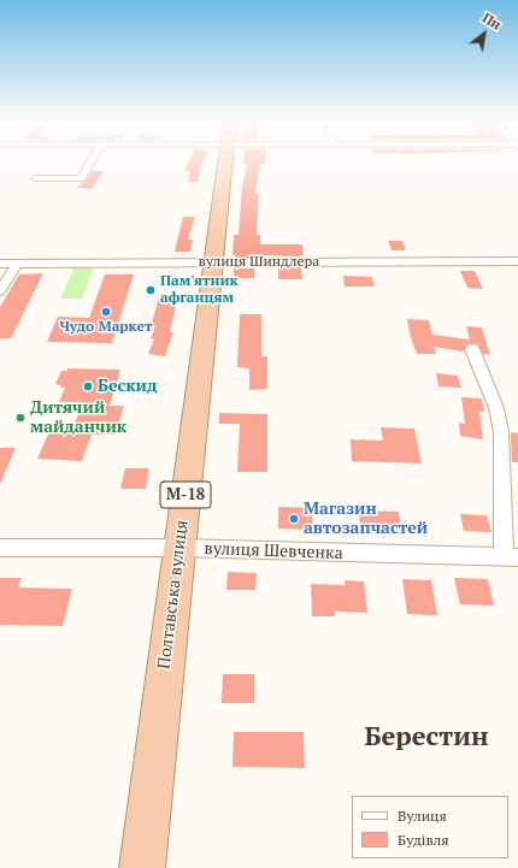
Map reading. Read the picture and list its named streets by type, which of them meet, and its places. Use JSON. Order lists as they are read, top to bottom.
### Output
{
  "streets": {
    "highway": ["М-18", "Полтавська вулиця"],
    "street": ["вулиця Шиндлера", "вулиця Шевченка"]
  },
  "crossings": [
    ["вулиця Шиндлера", "Полтавська вулиця"],
    ["вулиця Шевченка", "Полтавська вулиця"]
  ],
  "districts": ["Берестин"],
  "places": [
    "Пам'ятник афганцям",
    "Чудо Маркет",
    "Бескид",
    "Дитячий майданчик",
    "Магазин автозапчастей"
  ],
  "legend": ["Вулиця", "Будівля"],
  "north": "top right"
}
